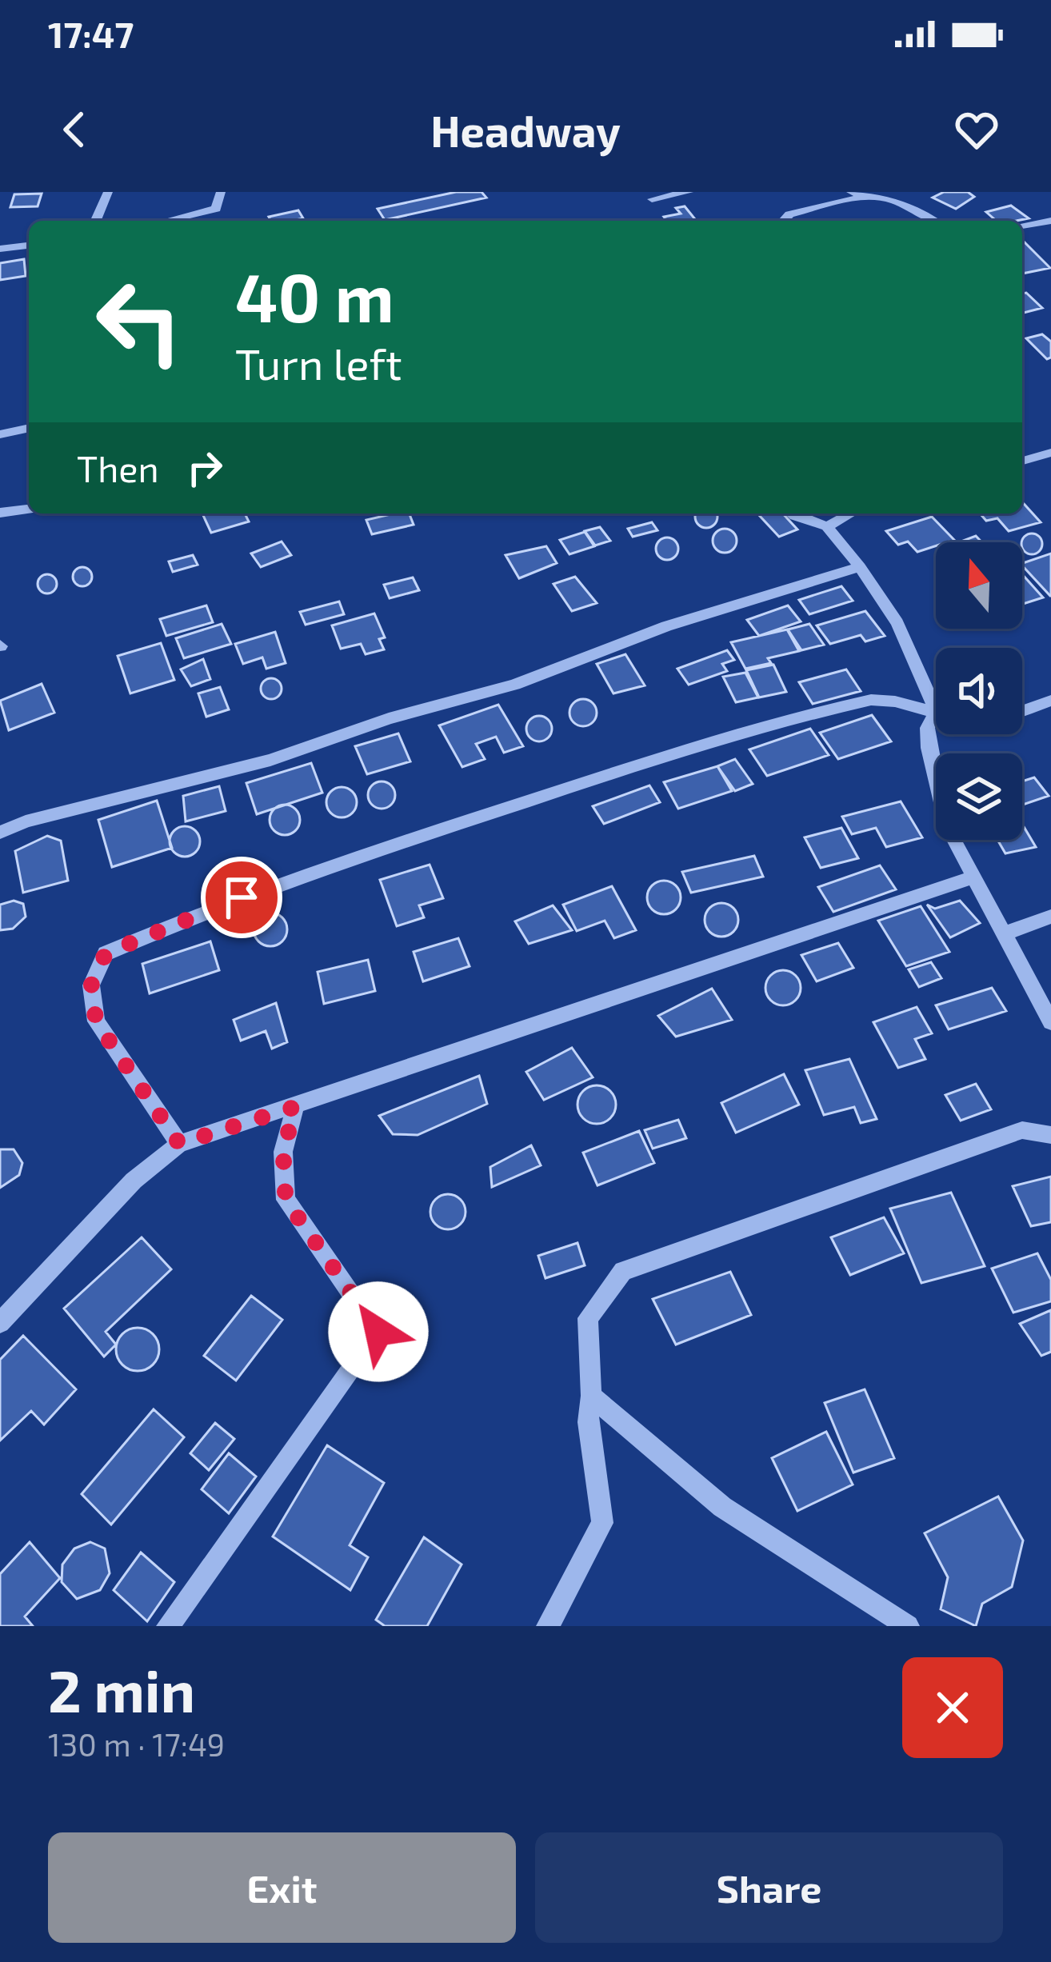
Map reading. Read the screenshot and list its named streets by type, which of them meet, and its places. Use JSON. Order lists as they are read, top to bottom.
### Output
{
  "north": "top",
  "page": {
    "status": "17:47",
    "header": "Headway",
    "turn": ["40 m", "Turn left"],
    "then": "Then",
    "heading": ["2 min", "130 m · 17:49"],
    "buttons": ["Exit", "Share"]
  }
}
